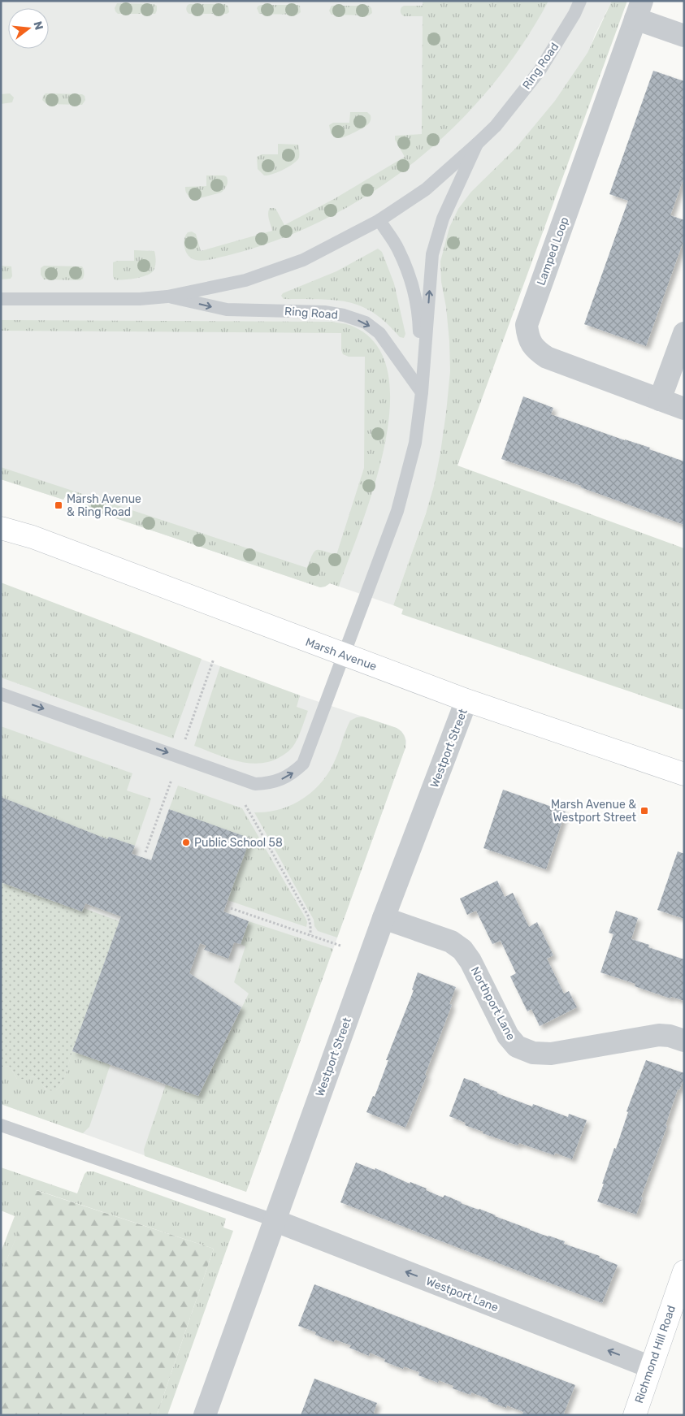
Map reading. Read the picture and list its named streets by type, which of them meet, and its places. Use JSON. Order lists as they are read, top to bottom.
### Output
{
  "streets": {
    "street": [
      "Lamped Loop",
      "Marsh Avenue",
      "Westport Street",
      "Northport Lane",
      "Westport Lane",
      "Richmond Hill Road"
    ],
    "lane": ["Ring Road"]
  },
  "crossings": [
    ["Ring Road", "Marsh Avenue"],
    ["Marsh Avenue", "Westport Street"],
    ["Westport Street", "Northport Lane"],
    ["Westport Street", "Westport Lane"],
    ["Westport Lane", "Richmond Hill Road"]
  ],
  "one_way": ["Westport Lane"],
  "places": {
    "transit": ["Marsh Avenue & Ring Road", "Marsh Avenue & Westport Street"],
    "other": ["Public School 58"]
  },
  "north": "right"
}
